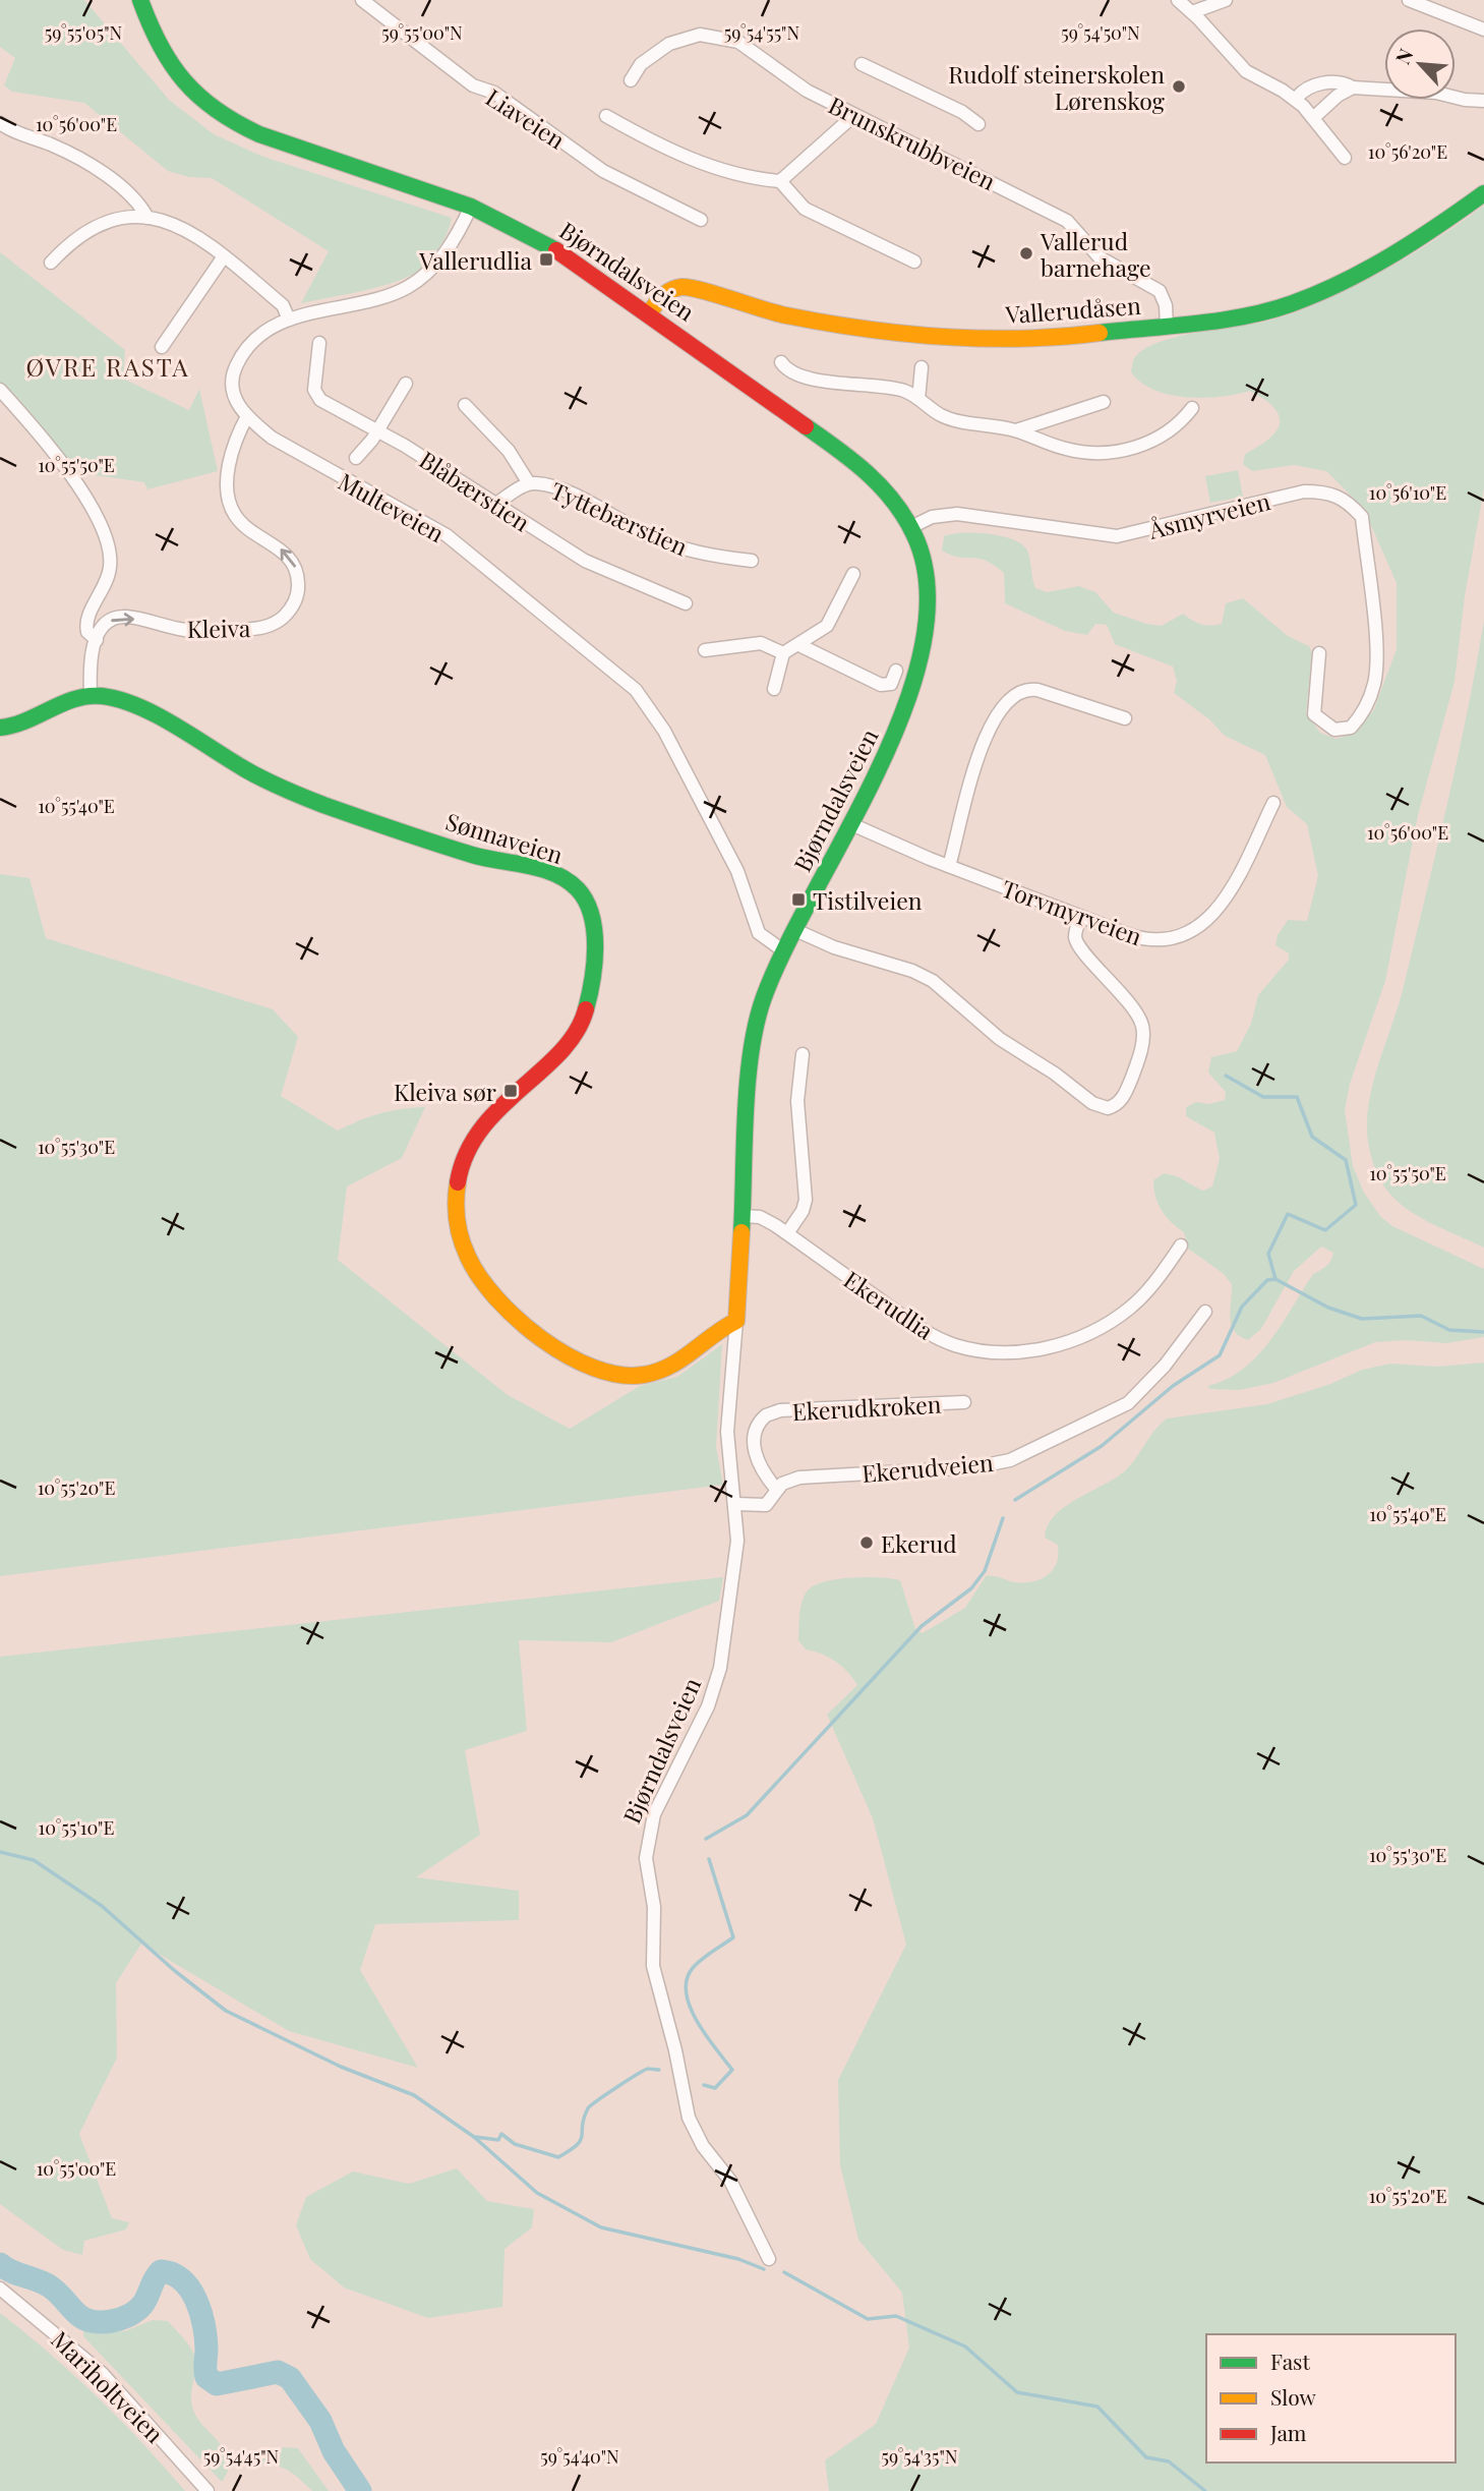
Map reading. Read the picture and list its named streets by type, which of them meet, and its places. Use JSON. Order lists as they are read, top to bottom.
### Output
{
  "streets": {
    "street": [
      "Liaveien",
      "Brunskrubbveien",
      "Bjørndalsveien",
      "Vallerudåsen",
      "Blåbærstien",
      "Multeveien",
      "Åsmyrveien",
      "Tyttebærstien",
      "Kleiva",
      "Sønnaveien",
      "Torvmyrveien",
      "Ekerudlia",
      "Ekerudkroken",
      "Ekerudveien",
      "Mariholtveien"
    ]
  },
  "crossings": [
    ["Brunskrubbveien", "Vallerudåsen"],
    ["Bjørndalsveien", "Vallerudåsen"],
    ["Bjørndalsveien", "Multeveien"],
    ["Bjørndalsveien", "Åsmyrveien"],
    ["Bjørndalsveien", "Sønnaveien"],
    ["Bjørndalsveien", "Torvmyrveien"],
    ["Bjørndalsveien", "Ekerudlia"],
    ["Bjørndalsveien", "Ekerudveien"],
    ["Blåbærstien", "Tyttebærstien"],
    ["Multeveien", "Kleiva"],
    ["Ekerudkroken", "Ekerudveien"]
  ],
  "districts": ["ØVRE RASTA"],
  "places": {
    "other": ["Rudolf steinerskolen Lørenskog", "Vallerud barnehage", "Ekerud"],
    "transit": ["Vallerudlia", "Tistilveien", "Kleiva sør"]
  },
  "legend": ["Fast", "Slow", "Jam"],
  "north": "top left",
  "coordinates": [
    "59°55'05\"N",
    "59°55'00\"N",
    "59°54'55\"N",
    "59°54'50\"N",
    "10°56'00\"E",
    "10°56'20\"E",
    "10°55'50\"E",
    "10°56'10\"E",
    "10°55'40\"E",
    "10°55'30\"E",
    "10°55'20\"E",
    "10°55'10\"E",
    "10°55'00\"E",
    "59°54'45\"N",
    "59°54'40\"N",
    "59°54'35\"N"
  ]
}
